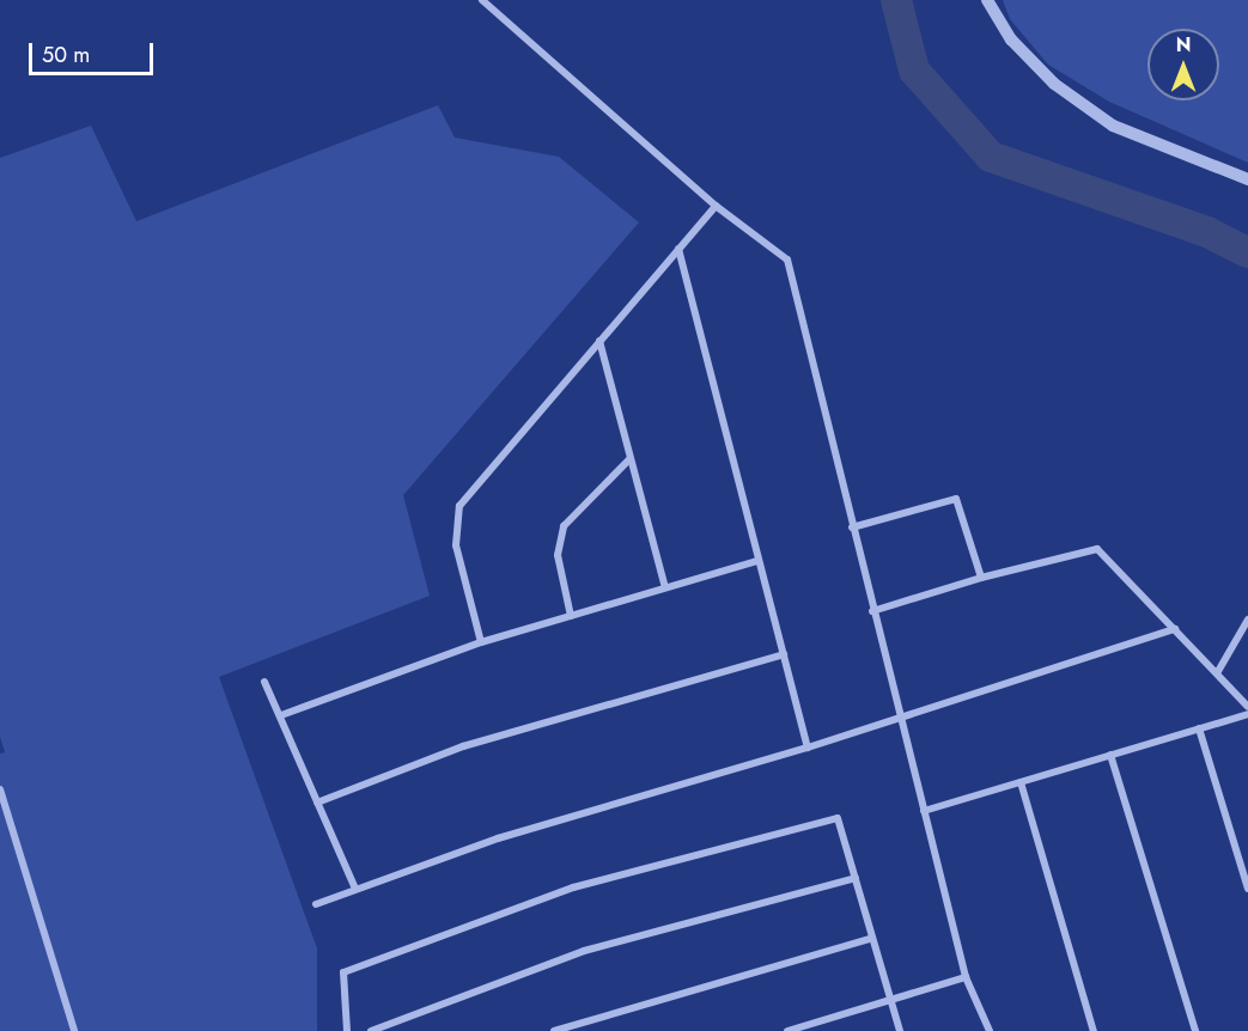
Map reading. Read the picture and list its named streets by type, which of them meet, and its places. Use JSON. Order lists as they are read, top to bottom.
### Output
{
  "scale_bar": "50 m",
  "north": "top"
}
